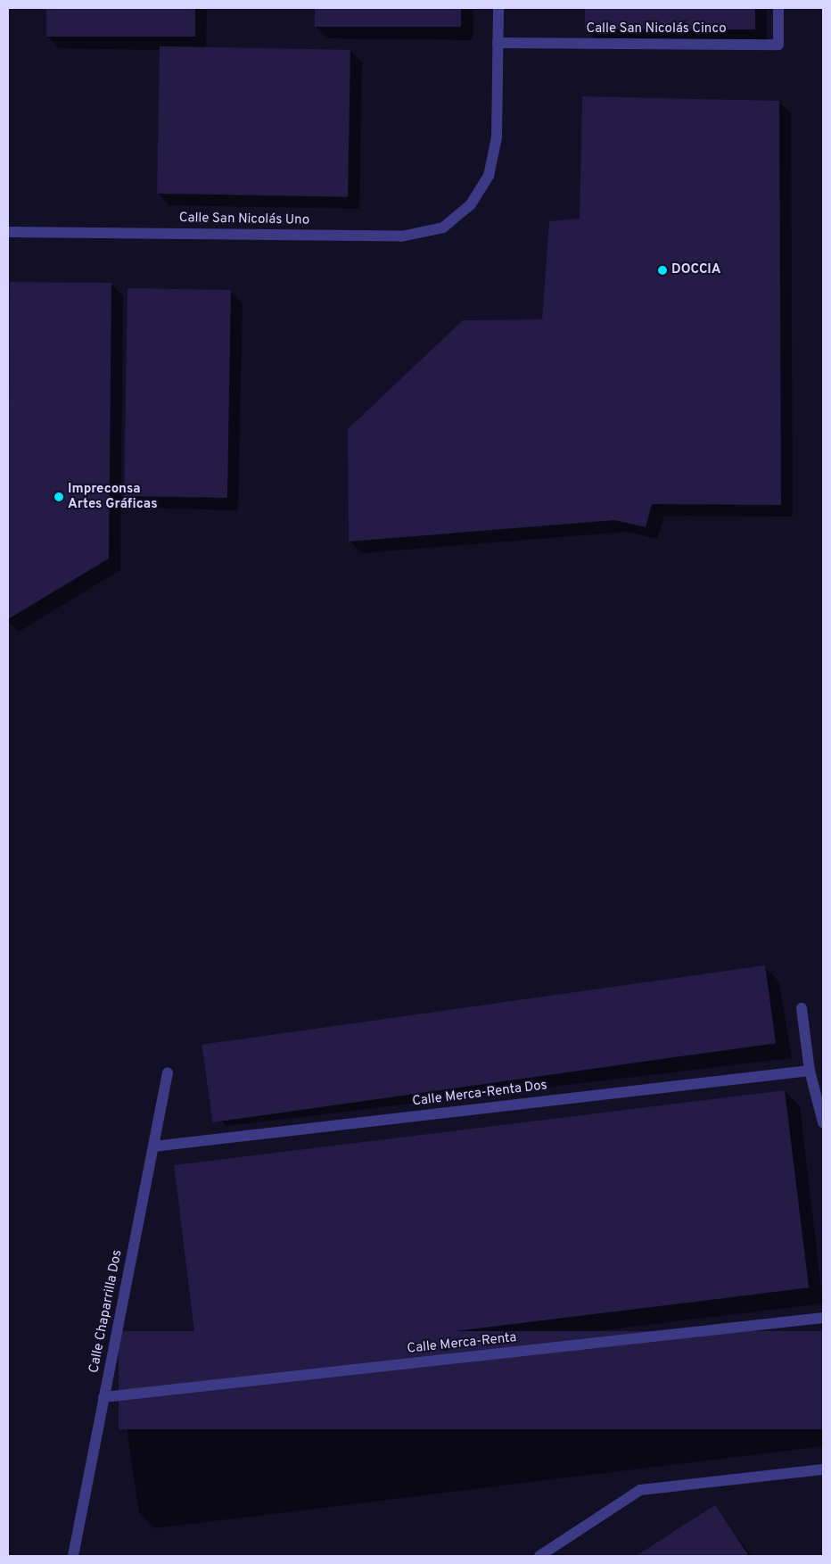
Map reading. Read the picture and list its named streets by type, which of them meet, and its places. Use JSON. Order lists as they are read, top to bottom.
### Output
{
  "streets": {
    "street": [
      "Calle San Nicolás Cinco",
      "Calle San Nicolás Uno",
      "Calle Merca-Renta Dos",
      "Calle Chaparrilla Dos",
      "Calle Merca-Renta"
    ]
  },
  "crossings": [
    ["Calle San Nicolás Cinco", "Calle San Nicolás Uno"],
    ["Calle Merca-Renta Dos", "Calle Chaparrilla Dos"],
    ["Calle Chaparrilla Dos", "Calle Merca-Renta"]
  ],
  "places": ["DOCCIA", "Impreconsa Artes Gráficas"]
}
